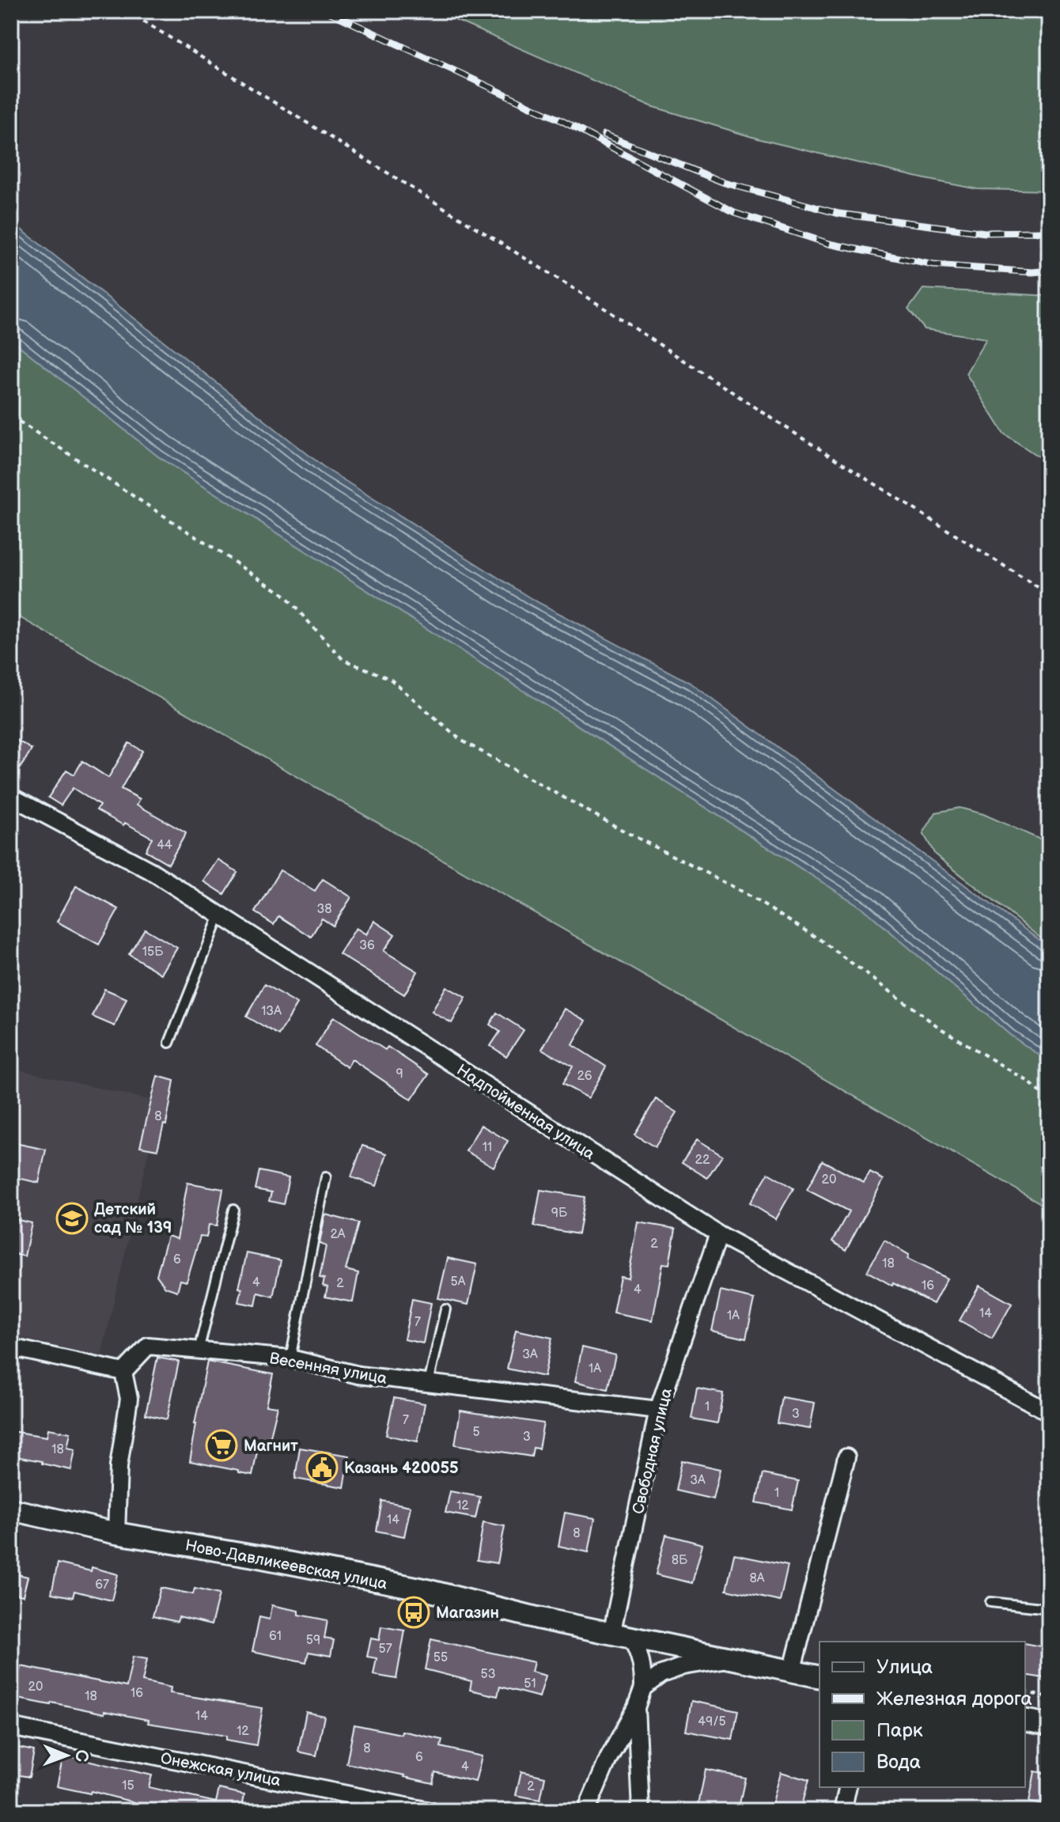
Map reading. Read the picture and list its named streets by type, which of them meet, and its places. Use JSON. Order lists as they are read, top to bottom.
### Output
{
  "streets": {
    "street": [
      "Надпойменная улица",
      "Весенняя улица",
      "Свободная улица",
      "Ново-Давликеевская улица",
      "Онежская улица"
    ]
  },
  "crossings": [
    ["Надпойменная улица", "Свободная улица"],
    ["Весенняя улица", "Свободная улица"],
    ["Свободная улица", "Ново-Давликеевская улица"]
  ],
  "places": {
    "school or university": ["Детский сад № 139"],
    "supermarket": ["Магнит"],
    "public building": ["Казань 420055"],
    "bus stop": ["Магазин"]
  },
  "house_numbers": [
    "44",
    "38",
    "36",
    "15Б",
    "13А",
    "9",
    "26",
    "8",
    "11",
    "22",
    "20",
    "9Б",
    "2А",
    "2",
    "6",
    "18",
    "5А",
    "4",
    "2",
    "16",
    "4",
    "14",
    "1А",
    "7",
    "3А",
    "1А",
    "1",
    "3",
    "7",
    "5",
    "3",
    "18",
    "3А",
    "1",
    "12",
    "14",
    "8",
    "8Б",
    "8А",
    "67",
    "61",
    "59",
    "57",
    "55",
    "53",
    "51",
    "20",
    "16",
    "18",
    "14",
    "49/5",
    "12",
    "8",
    "6",
    "4",
    "15",
    "2"
  ],
  "legend": [
    "Улица",
    "Железная дорога",
    "Парк",
    "Вода"
  ],
  "north": "right"
}
